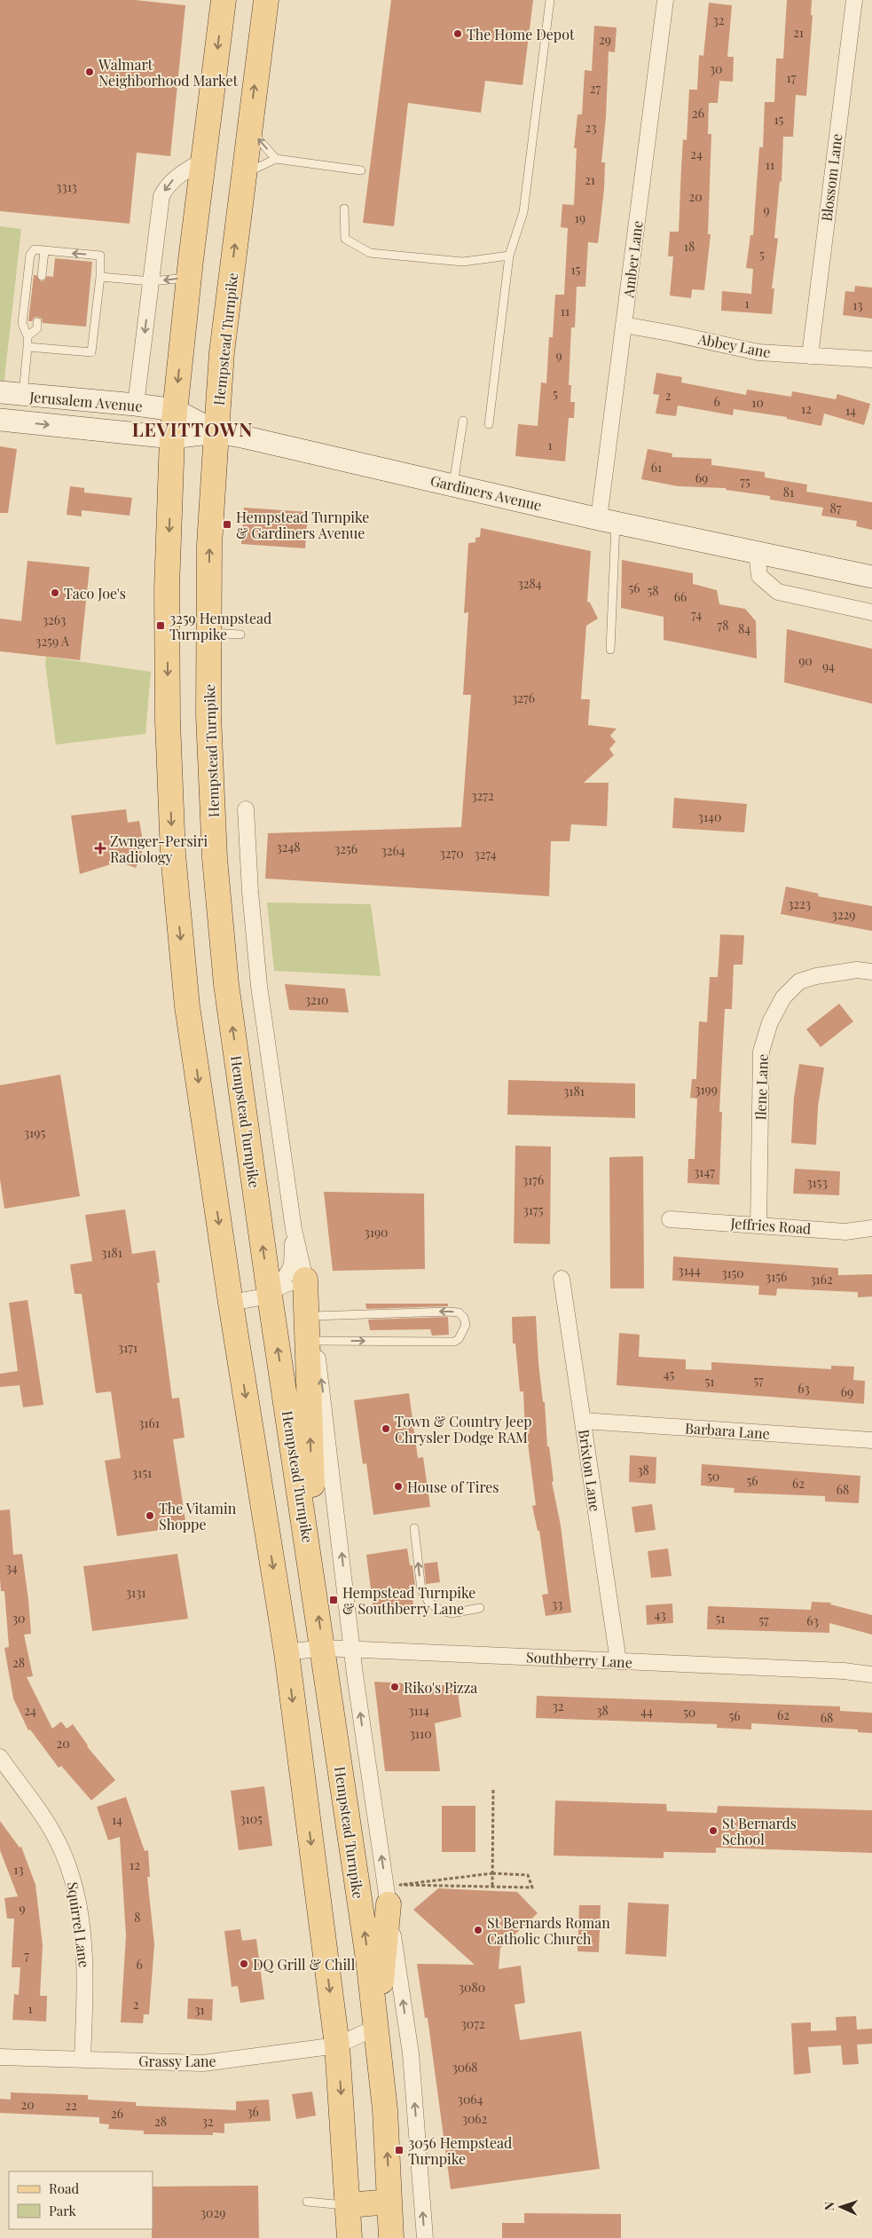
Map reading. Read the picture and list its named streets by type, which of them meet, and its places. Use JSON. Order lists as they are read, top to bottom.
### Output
{
  "streets": {
    "main road": ["Hempstead Turnpike", "Jerusalem Avenue", "Gardiners Avenue"],
    "street": [
      "Blossom Lane",
      "Amber Lane",
      "Abbey Lane",
      "Ilene Lane",
      "Jeffries Road",
      "Barbara Lane",
      "Brixton Lane",
      "Southberry Lane",
      "Squirrel Lane",
      "Grassy Lane"
    ]
  },
  "crossings": [
    ["Blossom Lane", "Abbey Lane"],
    ["Amber Lane", "Abbey Lane"],
    ["Amber Lane", "Gardiners Avenue"],
    ["Hempstead Turnpike", "Jerusalem Avenue"],
    ["Hempstead Turnpike", "Gardiners Avenue"],
    ["Hempstead Turnpike", "Southberry Lane"],
    ["Hempstead Turnpike", "Grassy Lane"],
    ["Jerusalem Avenue", "Gardiners Avenue"],
    ["Ilene Lane", "Jeffries Road"],
    ["Barbara Lane", "Brixton Lane"],
    ["Brixton Lane", "Southberry Lane"],
    ["Squirrel Lane", "Grassy Lane"]
  ],
  "districts": ["LEVITTOWN"],
  "places": {
    "other": [
      "The Home Depot",
      "Walmart Neighborhood Market",
      "Taco Joe's",
      "Town & Country Jeep Chrysler Dodge RAM",
      "House of Tires",
      "The Vitamin Shoppe",
      "Riko's Pizza",
      "St Bernards School",
      "St Bernards Roman Catholic Church",
      "DQ Grill & Chill"
    ],
    "transit": [
      "Hempstead Turnpike & Gardiners Avenue",
      "3259 Hempstead Turnpike",
      "Hempstead Turnpike & Southberry Lane",
      "3056 Hempstead Turnpike"
    ],
    "health": ["Zwnger-Persiri Radiology"]
  },
  "house_numbers": [
    "32",
    "21",
    "29",
    "30",
    "17",
    "27",
    "26",
    "15",
    "23",
    "24",
    "11",
    "21",
    "3313",
    "20",
    "9",
    "19",
    "18",
    "5",
    "15",
    "1",
    "13",
    "11",
    "9",
    "5",
    "2",
    "6",
    "10",
    "12",
    "14",
    "1",
    "61",
    "69",
    "75",
    "81",
    "87",
    "3284",
    "56",
    "58",
    "66",
    "74",
    "3263",
    "78",
    "84",
    "3259 A",
    "90",
    "94",
    "3276",
    "3272",
    "3140",
    "3248",
    "3256",
    "3264",
    "3270",
    "3274",
    "3223",
    "3229",
    "3210",
    "3199",
    "3181",
    "3195",
    "3147",
    "3176",
    "3153",
    "3175",
    "3190",
    "3181",
    "3144",
    "3150",
    "3156",
    "3162",
    "3171",
    "45",
    "57",
    "51",
    "63",
    "69",
    "3161",
    "38",
    "3151",
    "50",
    "56",
    "62",
    "68",
    "34",
    "3131",
    "33",
    "43",
    "30",
    "51",
    "57",
    "63",
    "28",
    "32",
    "24",
    "3114",
    "38",
    "44",
    "50",
    "62",
    "56",
    "68",
    "3110",
    "20",
    "3105",
    "14",
    "12",
    "13",
    "9",
    "8",
    "7",
    "6",
    "3080",
    "2",
    "1",
    "31",
    "3072",
    "3068",
    "3064",
    "20",
    "22",
    "36",
    "26",
    "3062",
    "28",
    "32",
    "3029"
  ],
  "legend": ["Road", "Park"],
  "north": "left"
}
